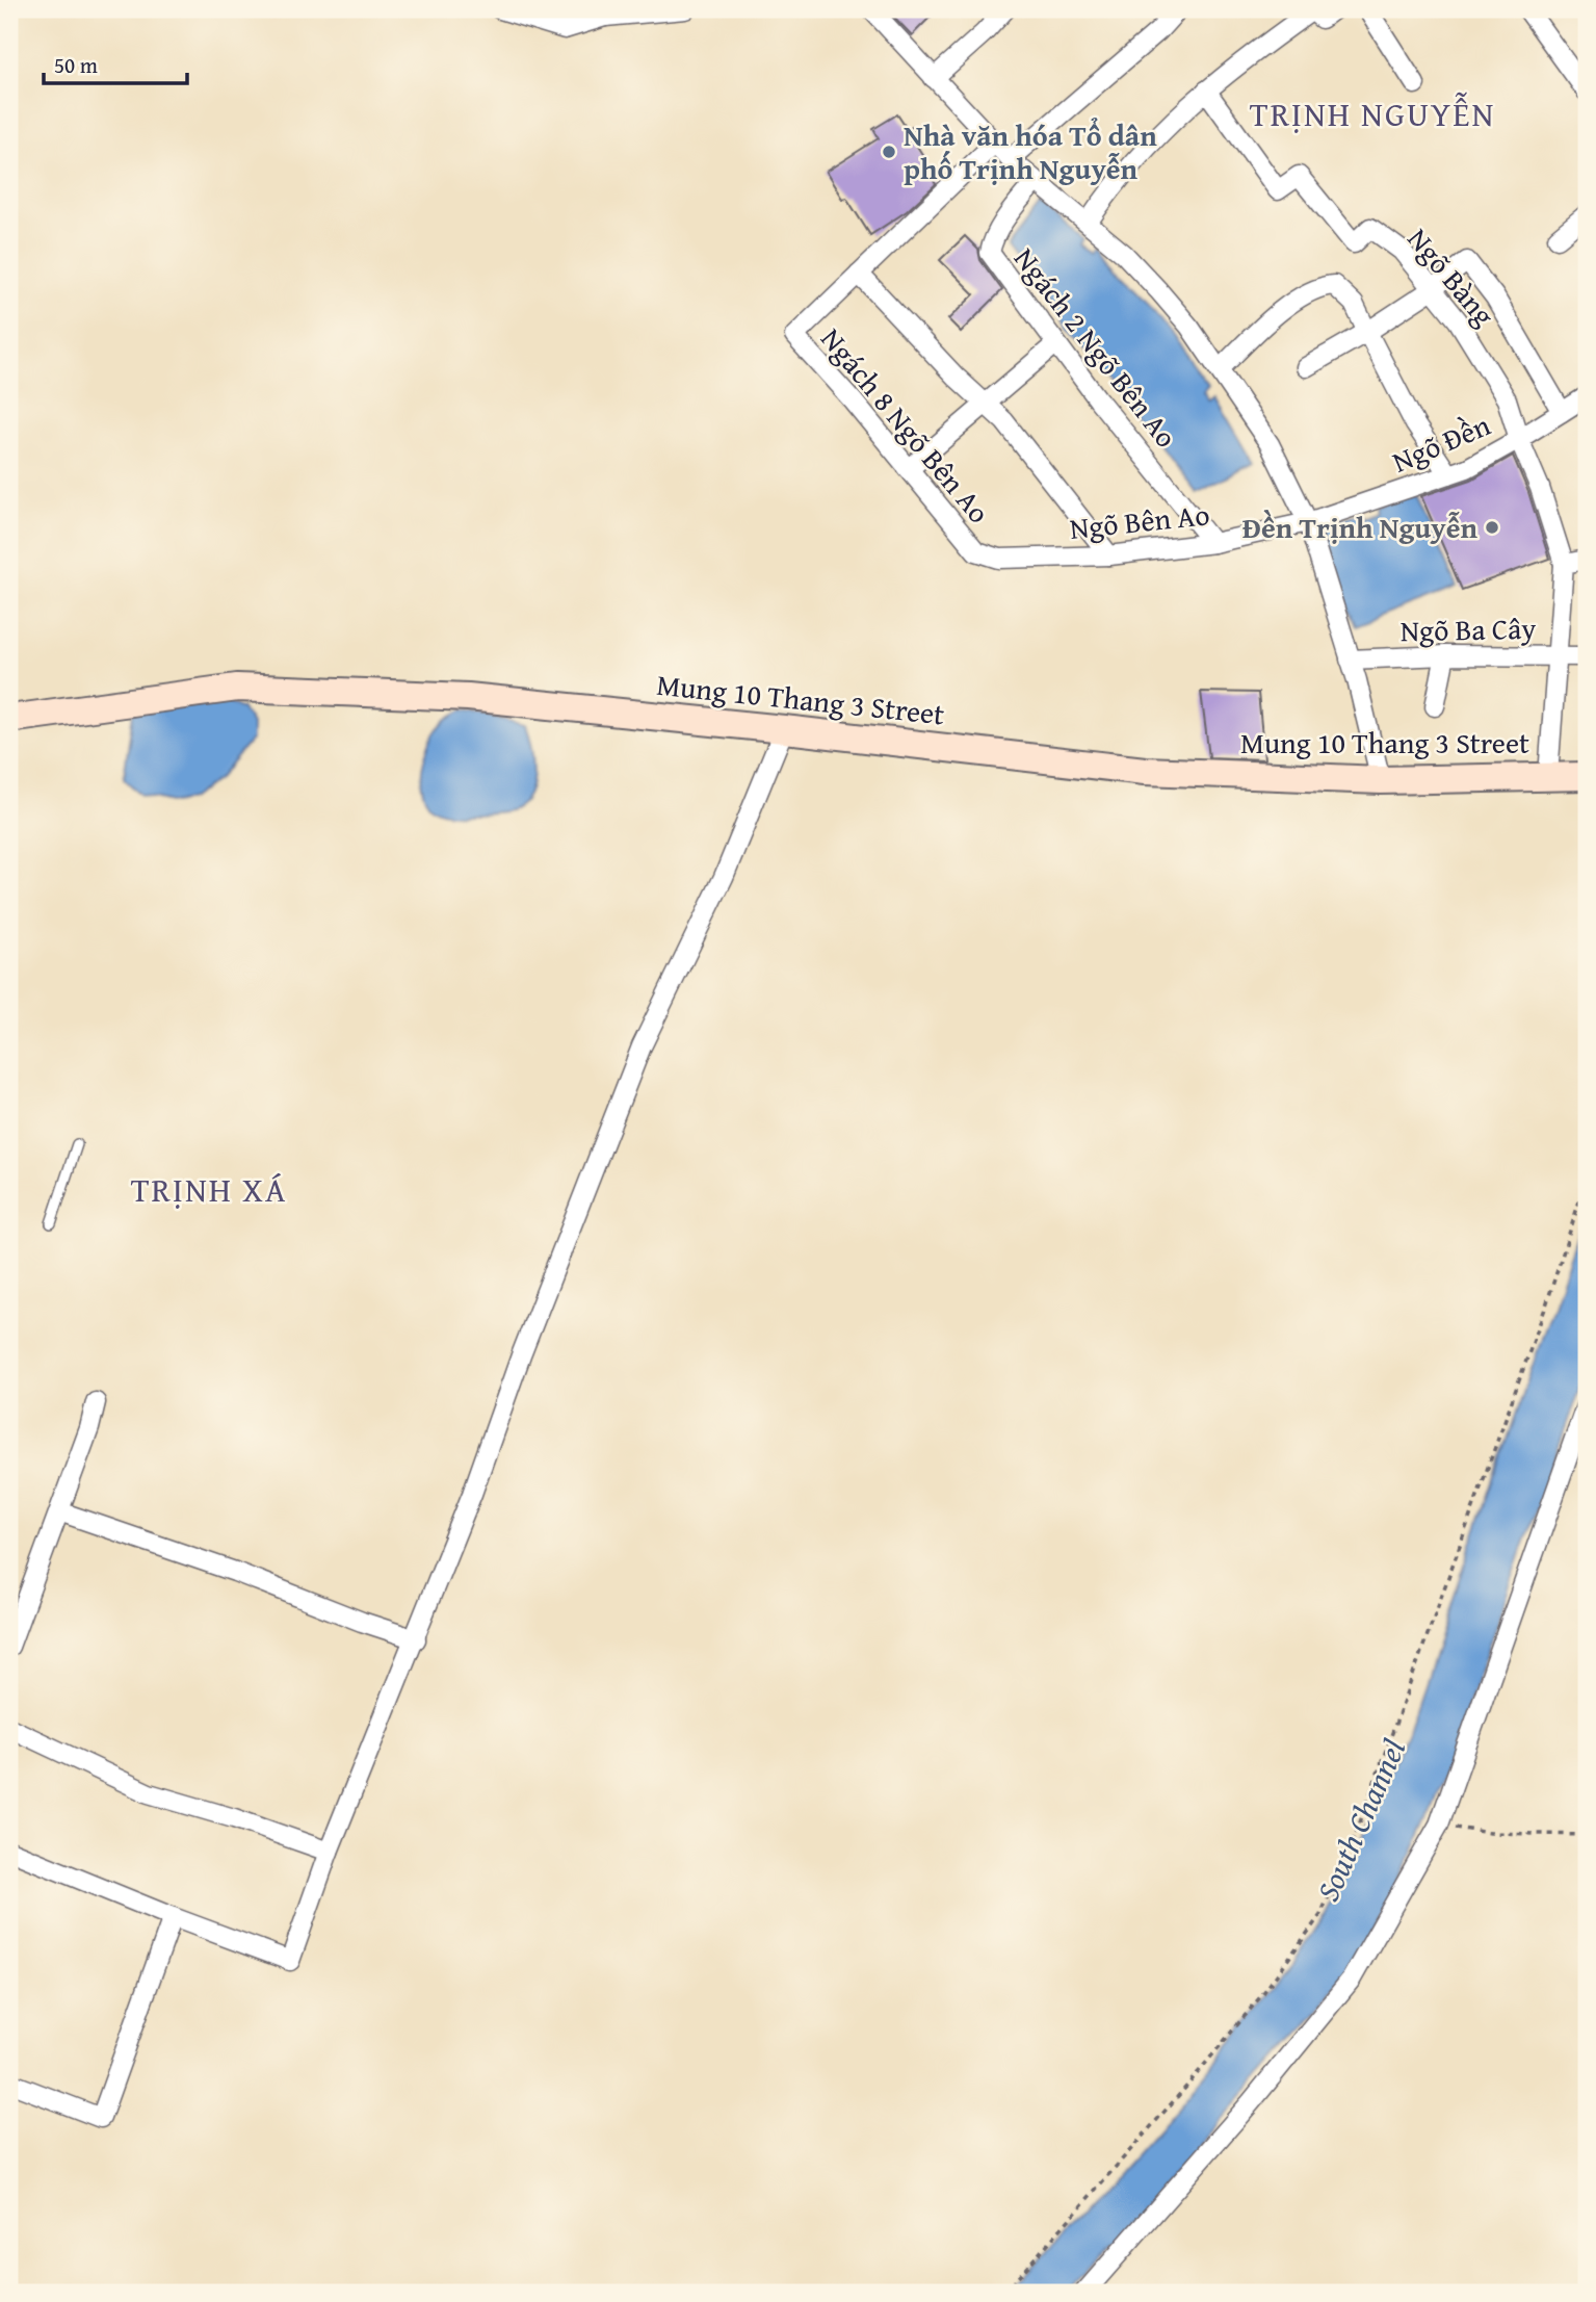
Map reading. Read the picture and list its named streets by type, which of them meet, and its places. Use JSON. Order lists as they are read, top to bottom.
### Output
{
  "streets": {
    "main road": ["Mung 10 Thang 3 Street"],
    "street": [
      "Ngõ Bàng",
      "Ngách 2 Ngõ Bên Ao",
      "Ngách 8 Ngõ Bên Ao",
      "Ngõ Đền",
      "Ngõ Bên Ao",
      "Ngõ Ba Cây"
    ]
  },
  "crossings": [
    ["Ngõ Bàng", "Ngõ Đền"],
    ["Ngách 2 Ngõ Bên Ao", "Ngõ Bên Ao"],
    ["Ngách 8 Ngõ Bên Ao", "Ngõ Bên Ao"],
    ["Ngõ Đền", "Ngõ Bên Ao"]
  ],
  "districts": ["TRỊNH NGUYỄN", "TRỊNH XÁ"],
  "water": ["South Channel"],
  "places": ["Nhà văn hóa Tổ dân phố Trịnh Nguyễn", "Đền Trịnh Nguyễn"],
  "scale_bar": "50 m"
}
